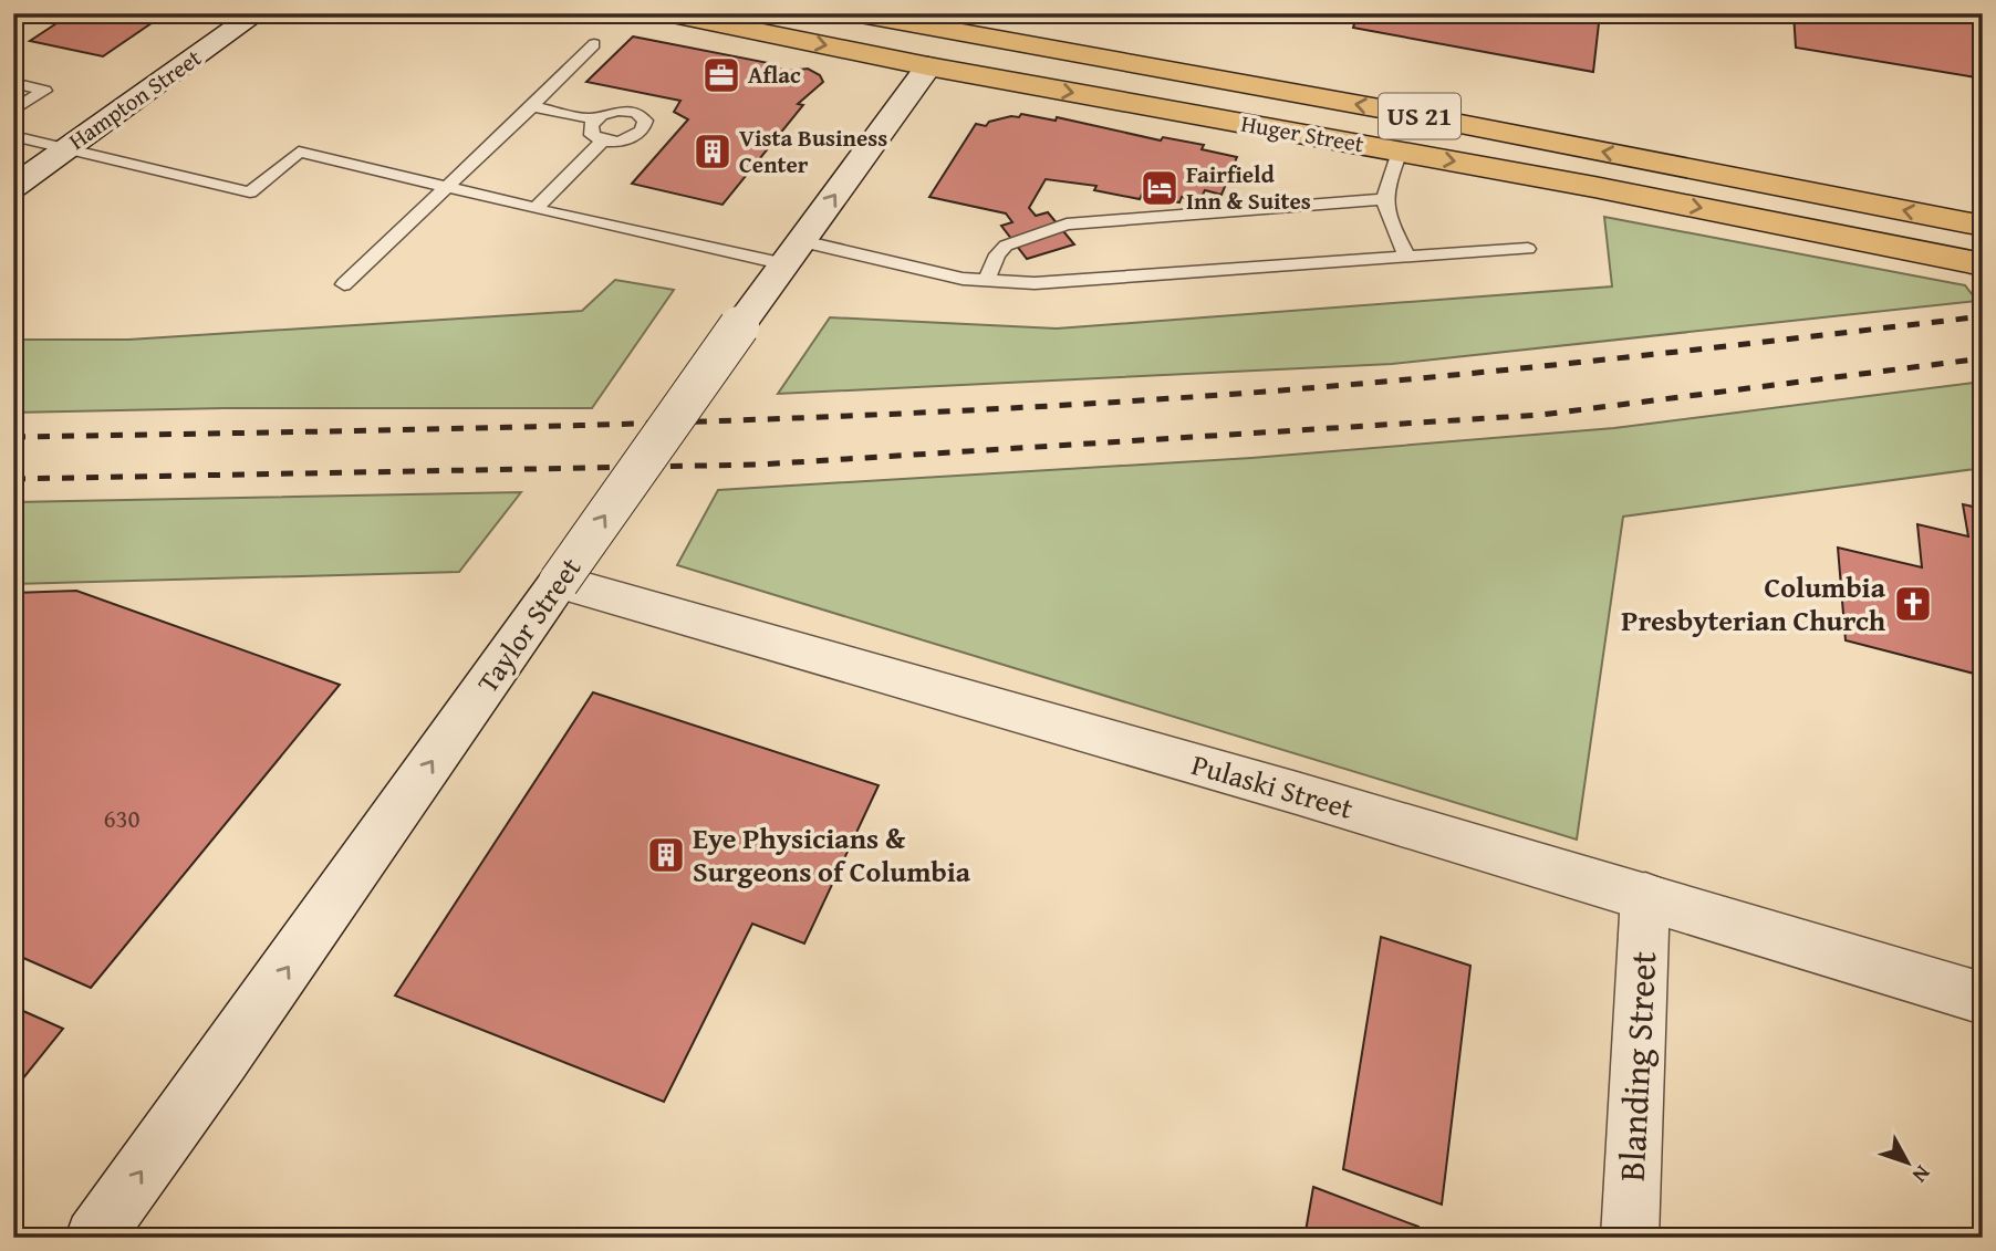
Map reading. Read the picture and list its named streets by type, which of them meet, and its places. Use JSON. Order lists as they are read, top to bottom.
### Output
{
  "streets": {
    "highway": ["US 21", "Huger Street", "Taylor Street"],
    "main road": ["Hampton Street", "Pulaski Street", "Blanding Street"]
  },
  "crossings": [
    ["Huger Street", "Taylor Street"],
    ["Taylor Street", "Pulaski Street"],
    ["Pulaski Street", "Blanding Street"]
  ],
  "one_way": ["Taylor Street"],
  "places": {
    "office": ["Aflac"],
    "building": ["Vista Business Center", "Eye Physicians & Surgeons of Columbia"],
    "hotel": ["Fairfield Inn & Suites"],
    "church": ["Columbia Presbyterian Church"]
  },
  "house_numbers": ["630"],
  "north": "bottom right"
}
